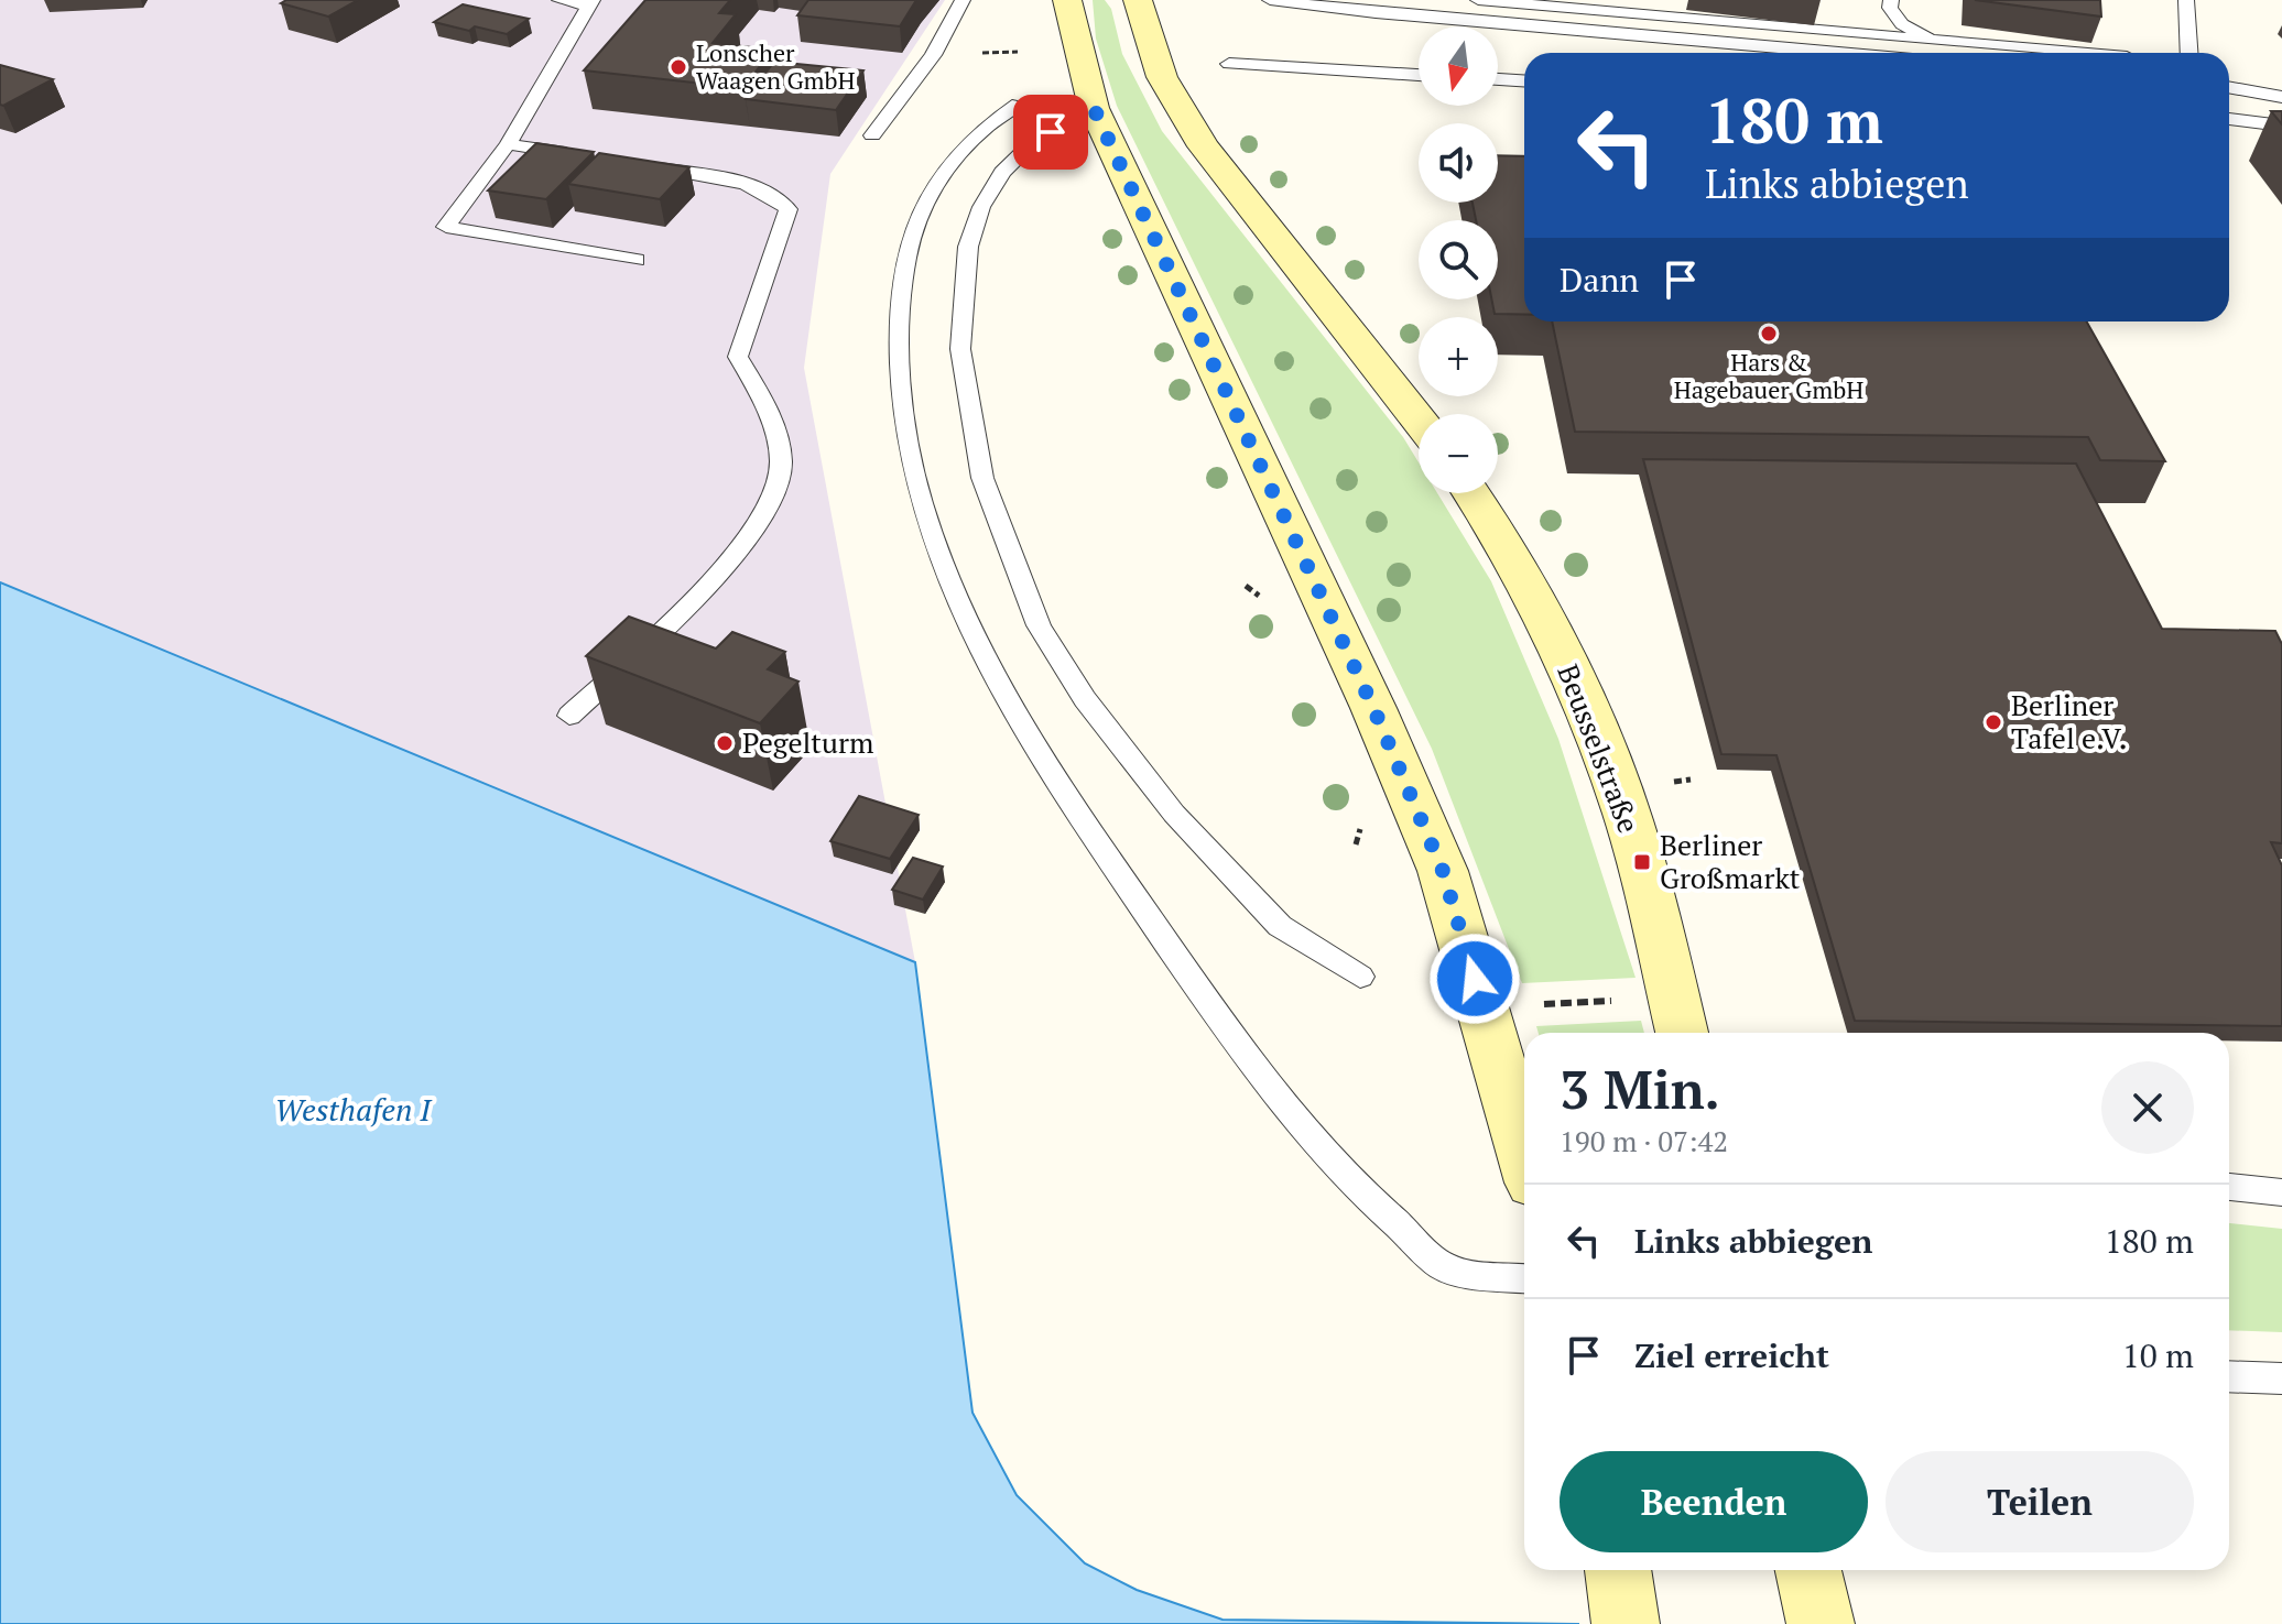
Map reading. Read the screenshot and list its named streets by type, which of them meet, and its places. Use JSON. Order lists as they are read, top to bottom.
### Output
{
  "streets": {
    "main road": ["Beusselstraße"]
  },
  "water": ["Westhafen I"],
  "places": {
    "other": [
      "Lonscher Waagen GmbH",
      "Hars & Hagebauer GmbH",
      "Berliner Tafel e.V.",
      "Pegelturm"
    ],
    "transit": ["Berliner Großmarkt"]
  },
  "north": "bottom",
  "page": {
    "map_buttons": ["+", "−"],
    "turn": ["180 m", "Links abbiegen"],
    "then": "Dann",
    "heading": ["3 Min.", "190 m · 07:42"],
    "list": [
      {
        "name": "Links abbiegen",
        "value": "180 m"
      },
      {
        "name": "Ziel erreicht",
        "value": "10 m"
      }
    ],
    "buttons": ["Beenden", "Teilen"]
  }
}
